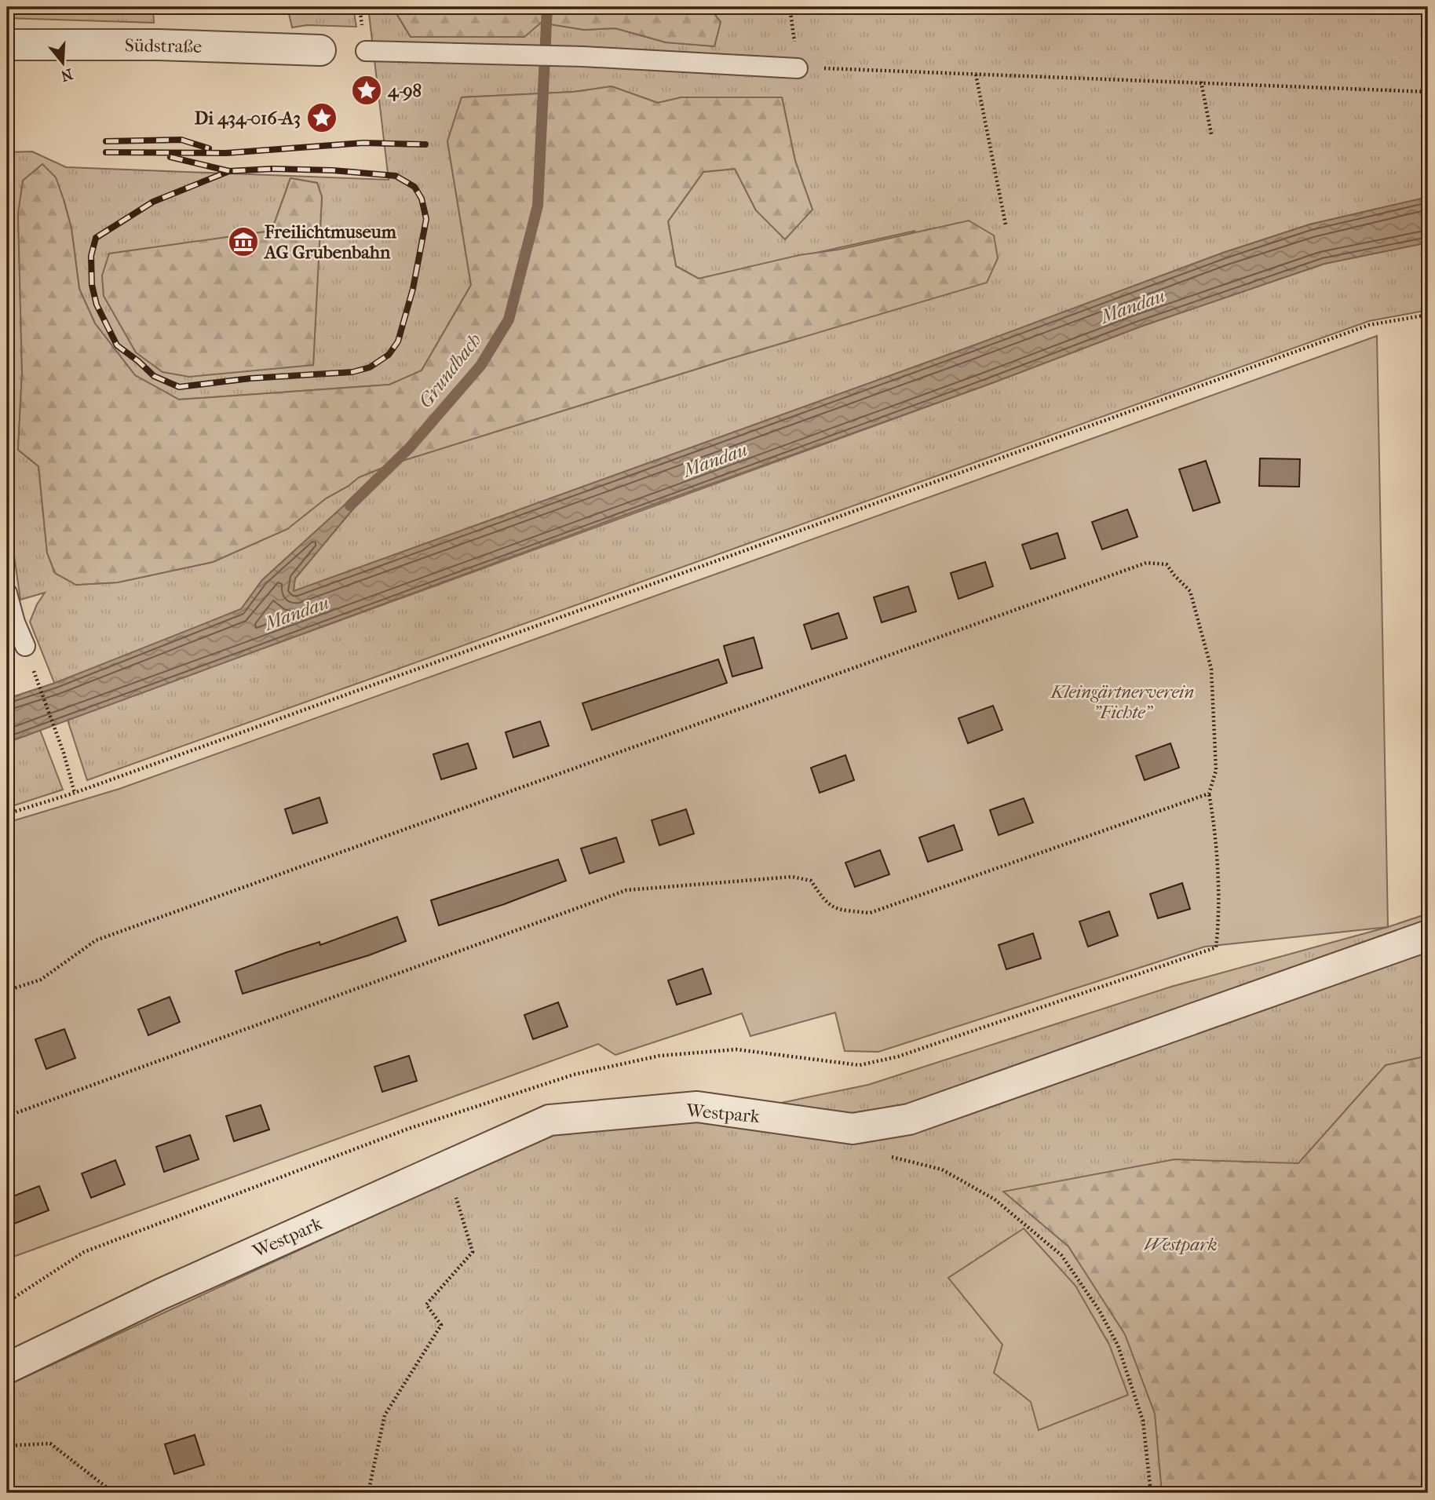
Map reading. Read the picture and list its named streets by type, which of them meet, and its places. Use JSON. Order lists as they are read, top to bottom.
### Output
{
  "streets": {
    "street": ["Südstraße", "Westpark"]
  },
  "water": ["Mandau", "Grundbach"],
  "parks": ["Kleingärtnerverein \"Fichte\"", "Westpark"],
  "places": {
    "place": ["4-98", "Di 434-016-A3"],
    "museum": ["Freilichtmuseum AG Grubenbahn"]
  },
  "north": "bottom"
}
